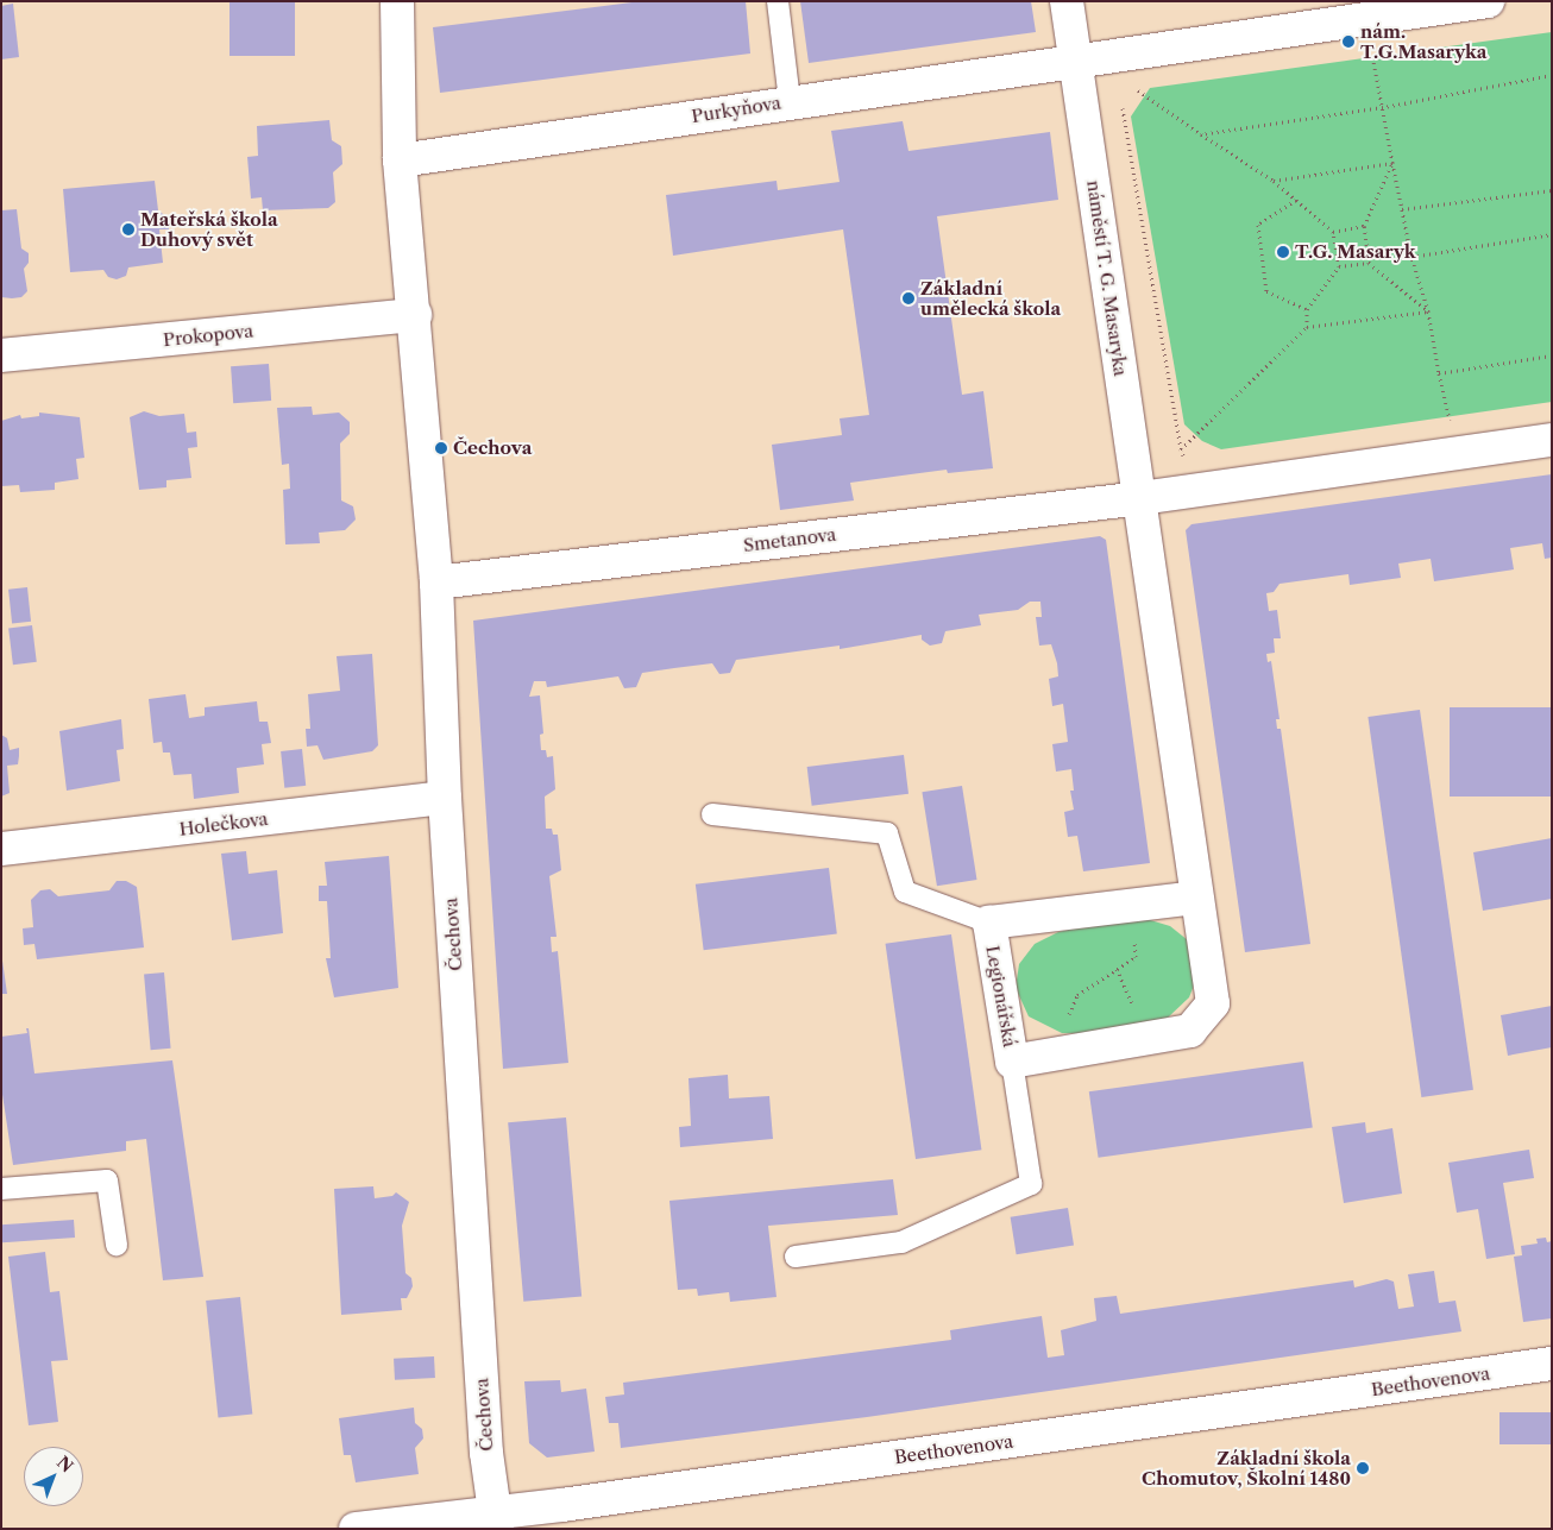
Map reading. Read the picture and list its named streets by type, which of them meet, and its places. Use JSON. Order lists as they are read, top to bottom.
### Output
{
  "streets": {
    "street": [
      "Purkyňova",
      "náměstí T. G. Masaryka",
      "Prokopova",
      "Smetanova",
      "Holečkova",
      "Čechova",
      "Legionářská",
      "Beethovenova"
    ]
  },
  "crossings": [
    ["Purkyňova", "náměstí T. G. Masaryka"],
    ["Purkyňova", "Čechova"],
    ["náměstí T. G. Masaryka", "Smetanova"],
    ["náměstí T. G. Masaryka", "Legionářská"],
    ["Prokopova", "Čechova"],
    ["Smetanova", "Čechova"],
    ["Smetanova", "Legionářská"],
    ["Holečkova", "Čechova"],
    ["Čechova", "Beethovenova"]
  ],
  "places": [
    "nám. T.G.Masaryka",
    "Mateřská škola Duhový svět",
    "T.G. Masaryk",
    "Základní umělecká škola",
    "Čechova",
    "Základní škola Chomutov, Školní 1480"
  ],
  "north": "top right"
}
